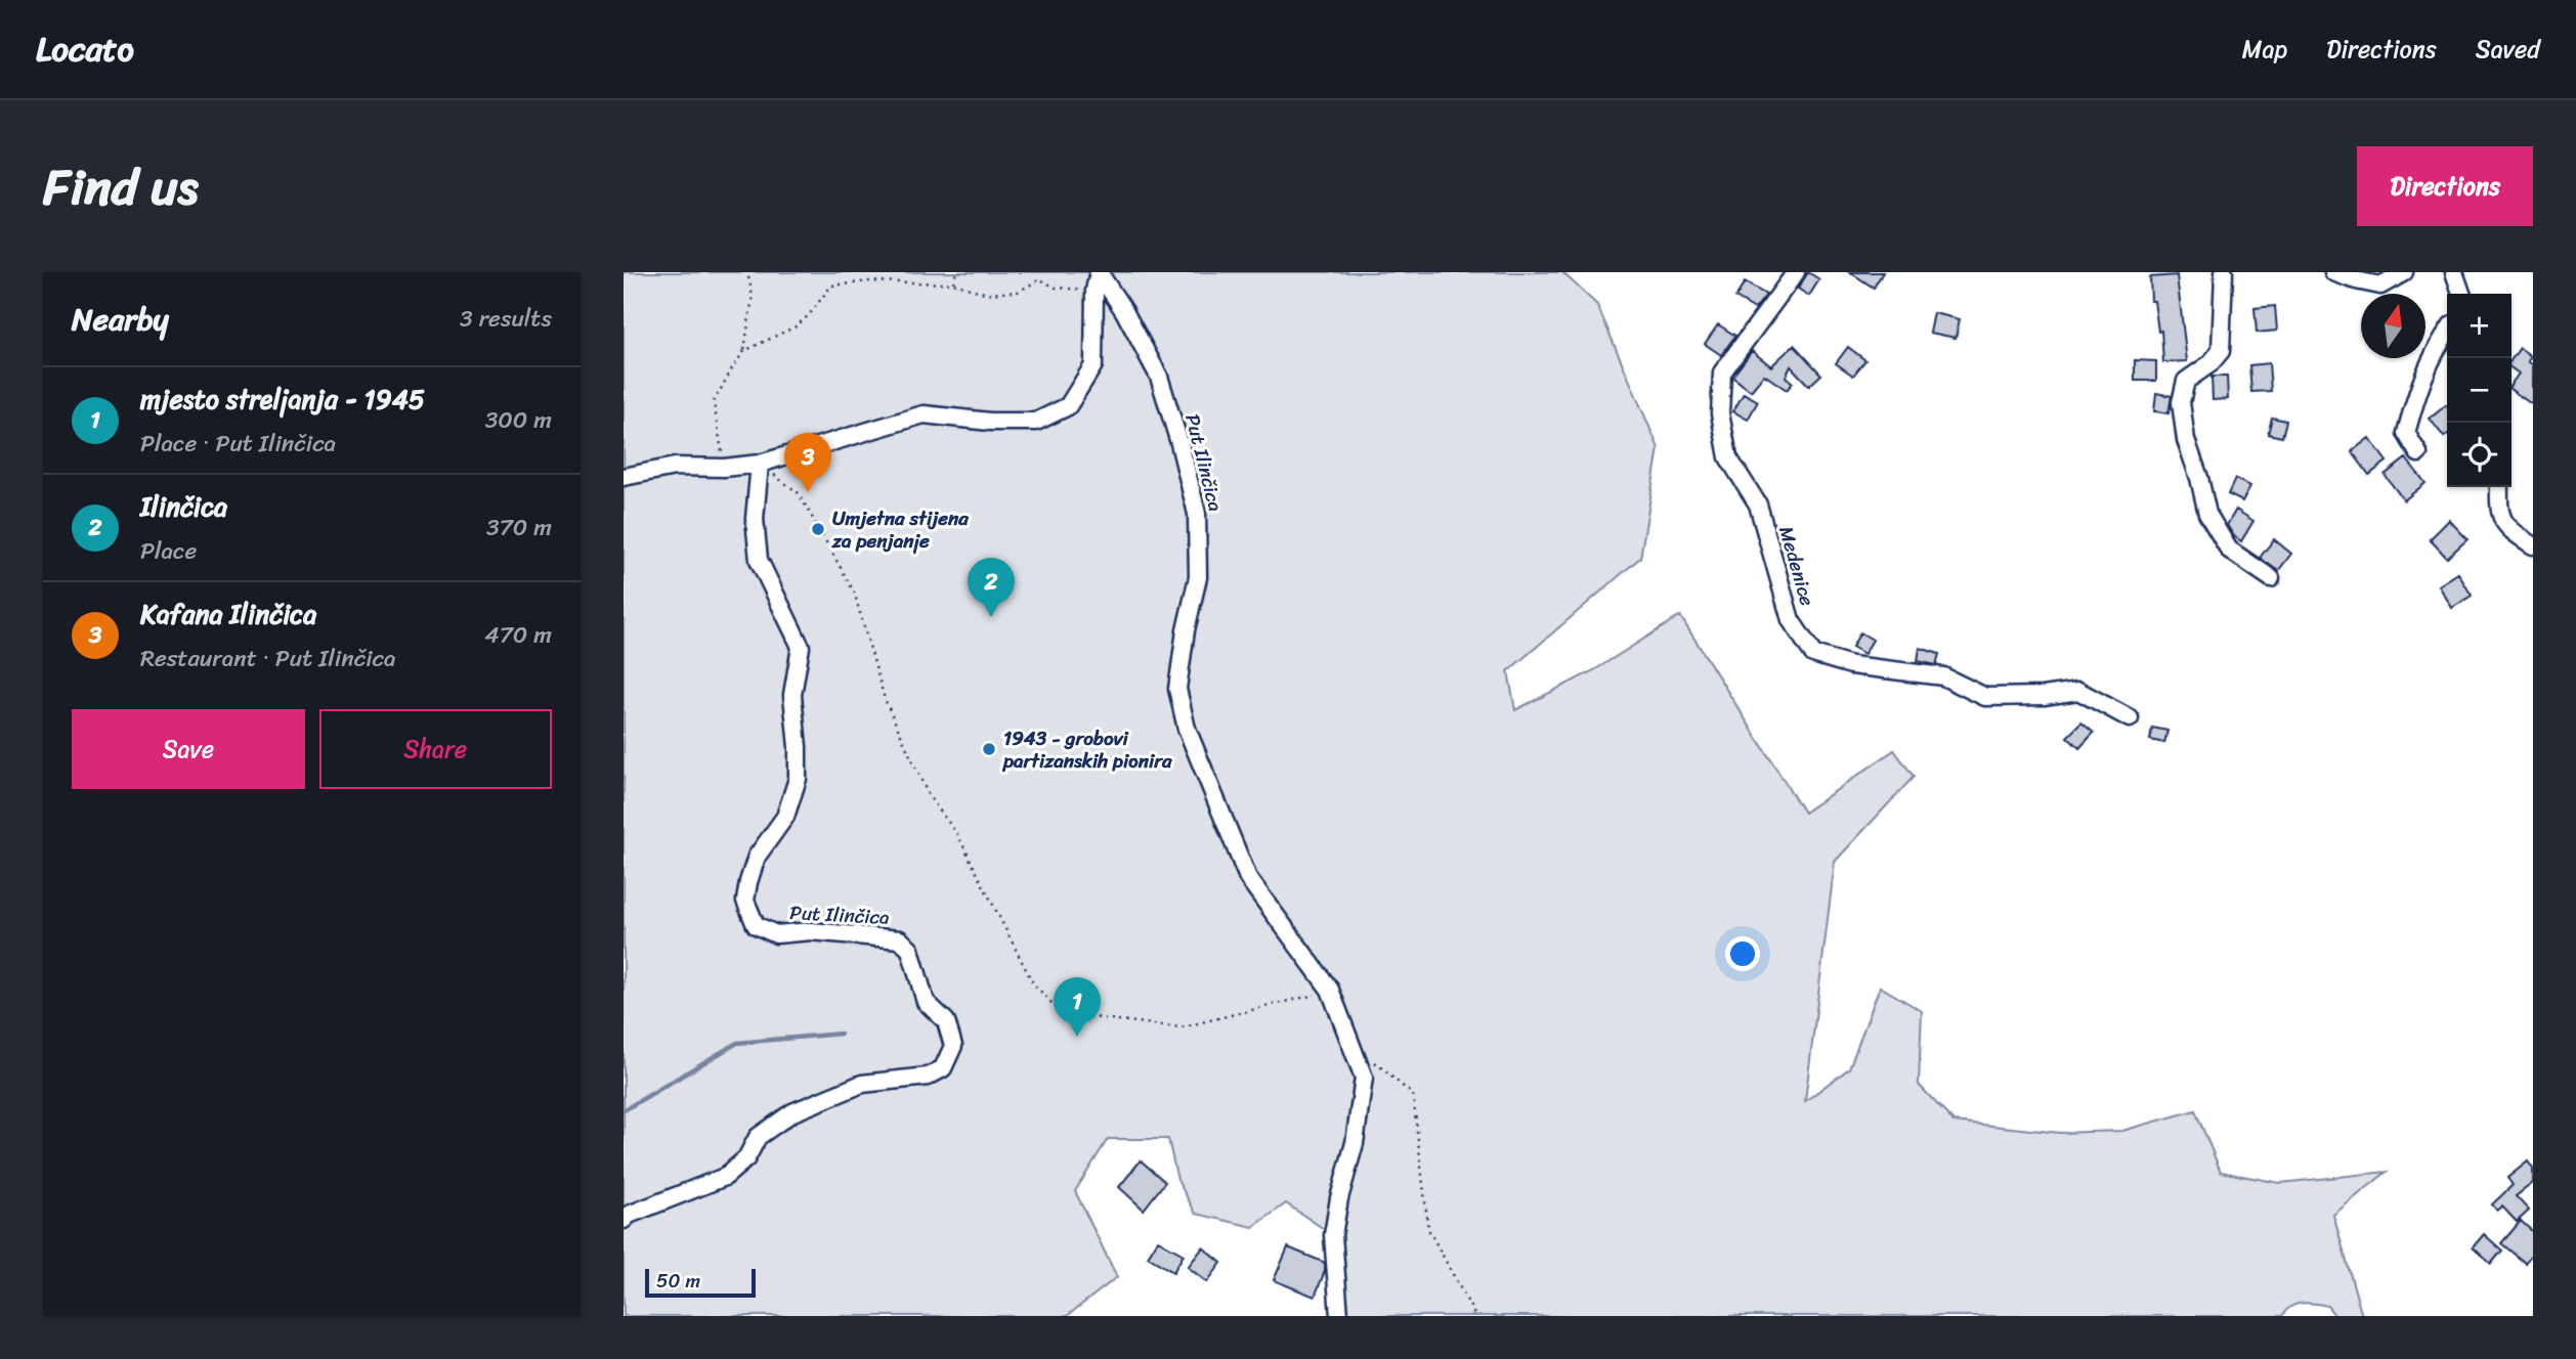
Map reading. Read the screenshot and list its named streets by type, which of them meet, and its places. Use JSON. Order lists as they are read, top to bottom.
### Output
{
  "streets": {
    "street": ["Put Ilinčica", "Medenice"]
  },
  "places": ["Umjetna stijena za penjanje", "1943 - grobovi partizanskih pionira"],
  "scale_bar": "50 m",
  "north": "top",
  "page": {
    "header": "Locato",
    "nav": ["Map", "Directions", "Saved"],
    "title": "Find us",
    "buttons": [
      "Directions",
      ["Save", "Share"]
    ],
    "heading": ["Nearby", "3 results"],
    "map_buttons": ["+", "−"],
    "list": [
      {
        "mark": "1",
        "name": "mjesto streljanja - 1945",
        "note": "Place · Put Ilinčica",
        "value": "300 m"
      },
      {
        "mark": "2",
        "name": "Ilinčica",
        "note": "Place",
        "value": "370 m"
      },
      {
        "mark": "3",
        "name": "Kafana Ilinčica",
        "note": "Restaurant · Put Ilinčica",
        "value": "470 m"
      }
    ],
    "pins": ["3", "2", "1"],
    "scale": "50 m"
  }
}
